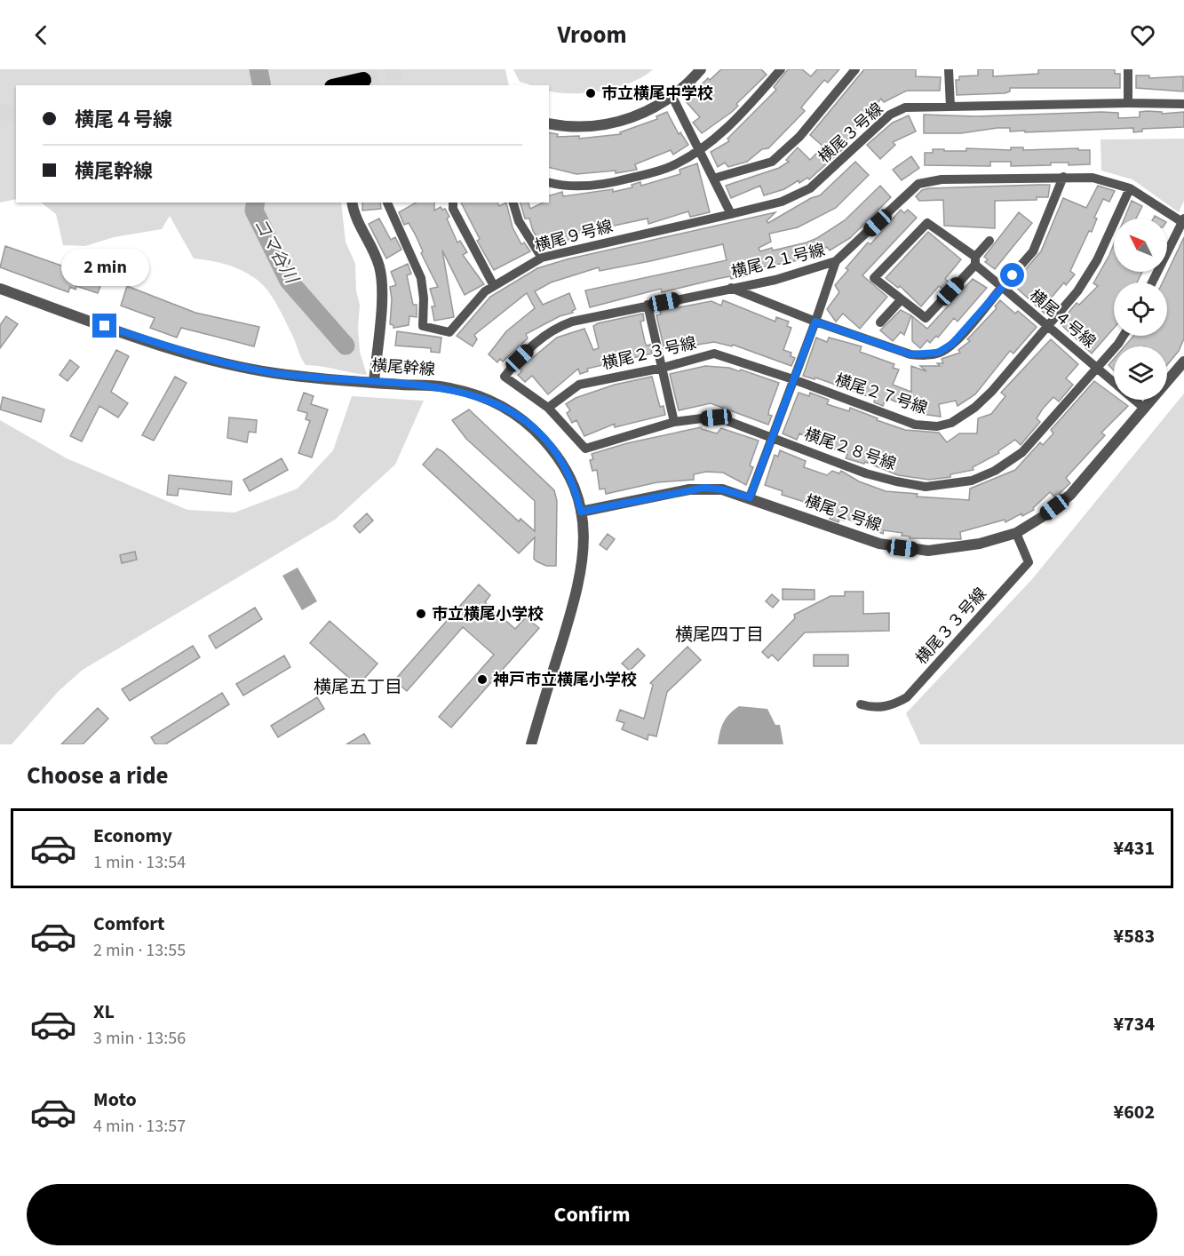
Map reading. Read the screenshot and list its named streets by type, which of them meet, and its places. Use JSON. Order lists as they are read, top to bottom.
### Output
{
  "streets": {
    "street": [
      "横尾３号線",
      "横尾９号線",
      "横尾２１号線",
      "横尾４号線",
      "横尾２３号線",
      "横尾幹線",
      "横尾２７号線",
      "横尾２８号線",
      "横尾２号線",
      "横尾３３号線"
    ]
  },
  "crossings": [
    ["横尾３号線", "横尾９号線"],
    ["横尾２１号線", "横尾２３号線"],
    ["横尾２１号線", "横尾２７号線"],
    ["横尾２１号線", "横尾２８号線"],
    ["横尾４号線", "横尾２７号線"],
    ["横尾４号線", "横尾２８号線"],
    ["横尾４号線", "横尾２号線"],
    ["横尾２３号線", "横尾２７号線"],
    ["横尾幹線", "横尾２号線"],
    ["横尾２号線", "横尾３３号線"]
  ],
  "districts": ["横尾四丁目", "横尾五丁目"],
  "water": ["コマ谷川"],
  "places": ["市立横尾中学校", "市立横尾小学校", "神戸市立横尾小学校"],
  "north": "top left",
  "page": {
    "header": "Vroom",
    "banner": ["横尾４号線", "横尾幹線"],
    "bubble": "2 min",
    "heading": "Choose a ride",
    "list": [
      {
        "name": "Economy",
        "note": "1 min · 13:54",
        "value": "¥431"
      },
      {
        "name": "Comfort",
        "note": "2 min · 13:55",
        "value": "¥583"
      },
      {
        "name": "XL",
        "note": "3 min · 13:56",
        "value": "¥734"
      },
      {
        "name": "Moto",
        "note": "4 min · 13:57",
        "value": "¥602"
      }
    ],
    "buttons": "Confirm"
  }
}
